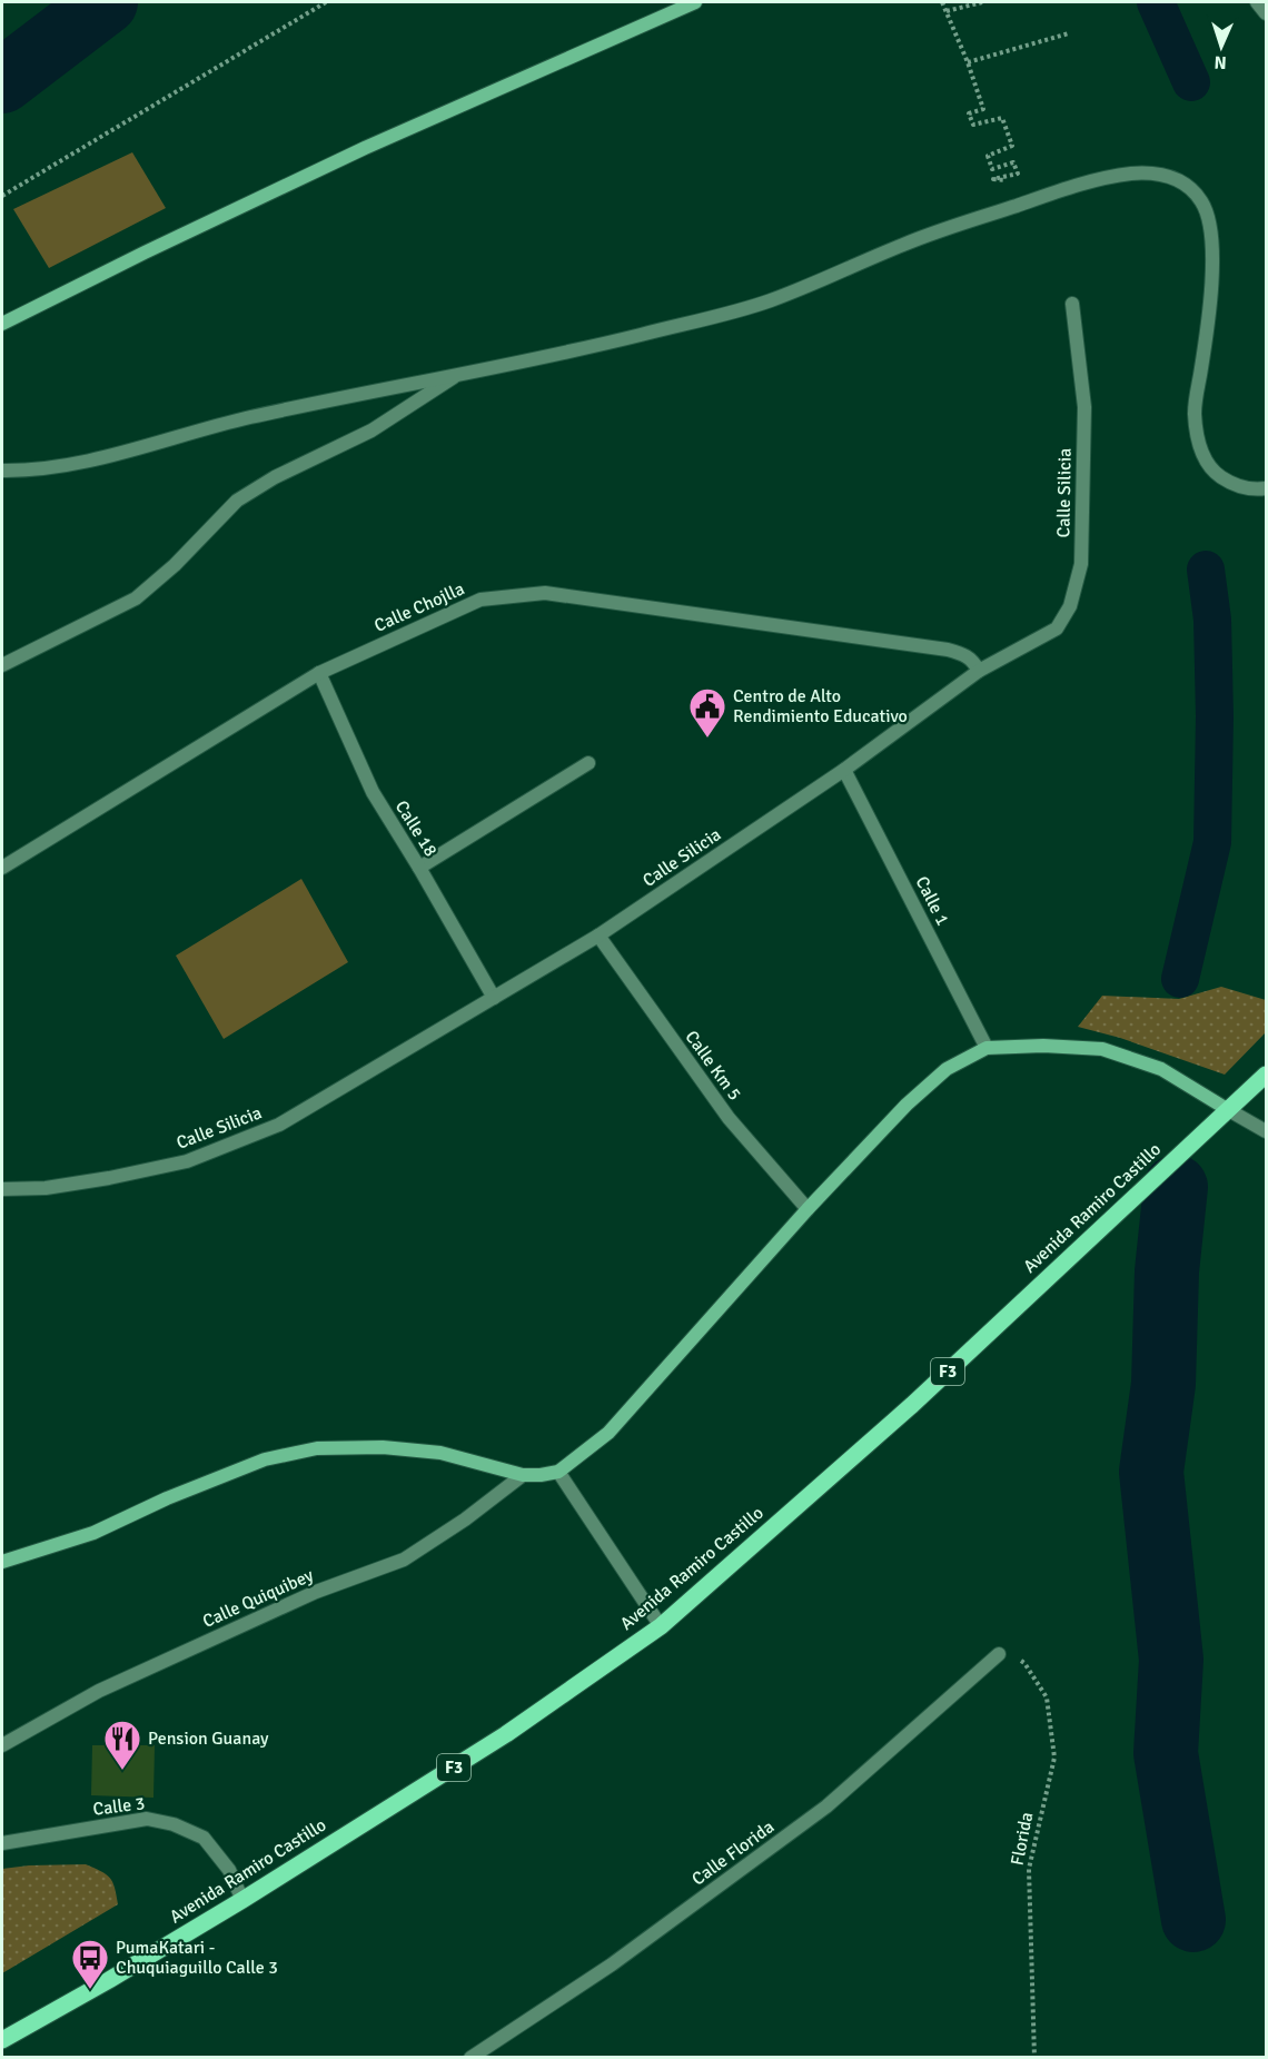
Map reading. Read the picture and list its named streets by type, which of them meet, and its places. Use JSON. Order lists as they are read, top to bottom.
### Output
{
  "streets": {
    "main road": ["Avenida Ramiro Castillo", "F3"],
    "street": [
      "Calle Silicia",
      "Calle Chojlla",
      "Calle 18",
      "Calle 1",
      "Calle Km 5",
      "Calle Quiquibey",
      "Calle 3",
      "Calle Florida"
    ],
    "path": ["Florida"]
  },
  "crossings": [
    ["Calle Silicia", "Calle Chojlla"],
    ["Calle Silicia", "Calle 18"],
    ["Calle Silicia", "Calle 1"],
    ["Calle Silicia", "Calle Km 5"],
    ["Calle Chojlla", "Calle 18"],
    ["Avenida Ramiro Castillo", "Calle 3"],
    ["Florida", "Calle Florida"]
  ],
  "places": {
    "public building": ["Centro de Alto Rendimiento Educativo"],
    "restaurant": ["Pension Guanay"],
    "bus stop": ["PumaKatari - Chuquiaguillo Calle 3"]
  },
  "north": "bottom"
}
